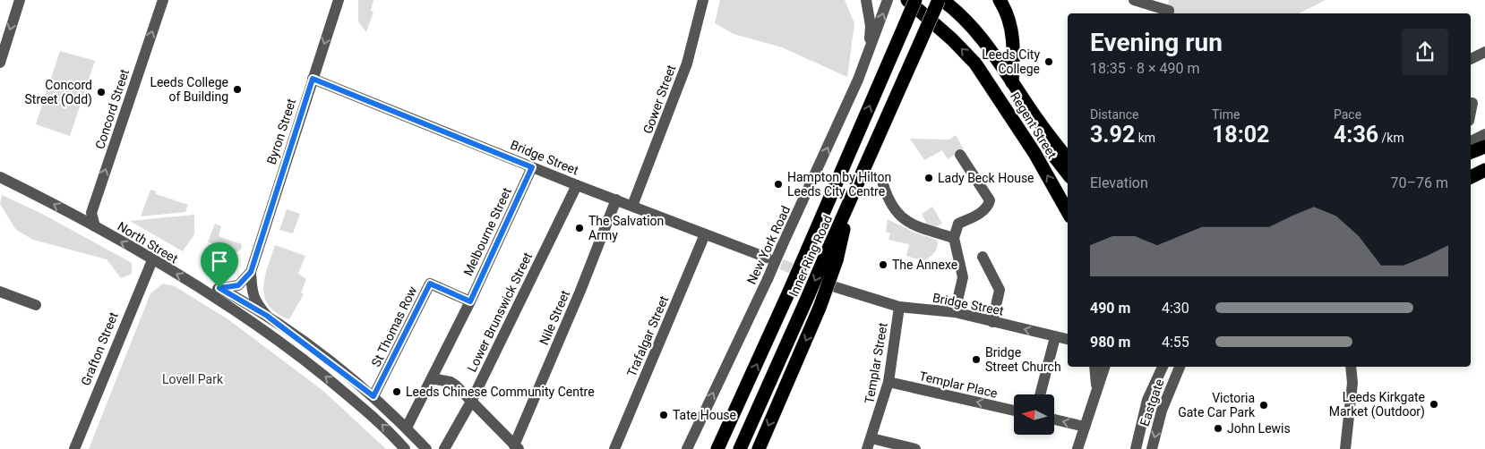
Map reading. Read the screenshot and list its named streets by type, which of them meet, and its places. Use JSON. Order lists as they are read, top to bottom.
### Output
{
  "streets": {
    "highway": ["Regent Street", "Inner Ring Road"],
    "street": [
      "Gower Street",
      "Concord Street",
      "Byron Street",
      "Bridge Street",
      "Melbourne Street",
      "North Street",
      "New York Road",
      "Lower Brunswick Street",
      "Nile Street",
      "St Thomas Row",
      "Trafalgar Street",
      "Grafton Street",
      "Templar Street",
      "Templar Place",
      "Eastgate"
    ]
  },
  "crossings": [
    ["Gower Street", "Bridge Street"],
    ["Concord Street", "North Street"],
    ["Byron Street", "Bridge Street"],
    ["Bridge Street", "Melbourne Street"],
    ["Bridge Street", "Lower Brunswick Street"],
    ["Bridge Street", "Nile Street"],
    ["Bridge Street", "Trafalgar Street"],
    ["Bridge Street", "Templar Street"],
    ["Melbourne Street", "St Thomas Row"],
    ["North Street", "Grafton Street"],
    ["Templar Street", "Templar Place"]
  ],
  "one_way": ["Concord Street", "New York Road"],
  "parks": ["Lovell Park"],
  "places": [
    "Leeds City College",
    "Leeds College of Building",
    "Concord Street (Odd)",
    "Lady Beck House",
    "Hampton by Hilton Leeds City Centre",
    "The Salvation Army",
    "The Annexe",
    "Bridge Street Church",
    "Leeds Chinese Community Centre",
    "Leeds Kirkgate Market (Outdoor)",
    "Victoria Gate Car Park",
    "Tate House",
    "John Lewis"
  ],
  "north": "left",
  "page": {
    "heading": ["Evening run", "18:35 · 8 × 490 m"],
    "stats": [
      ["Distance", "3.92 km"],
      ["Time", "18:02"],
      ["Pace", "4:36 /km"]
    ],
    "chart": ["Elevation", "70–76 m"],
    "list": [
      {
        "name": "490 m",
        "note": "4:30"
      },
      {
        "name": "980 m",
        "note": "4:55"
      }
    ]
  }
}
